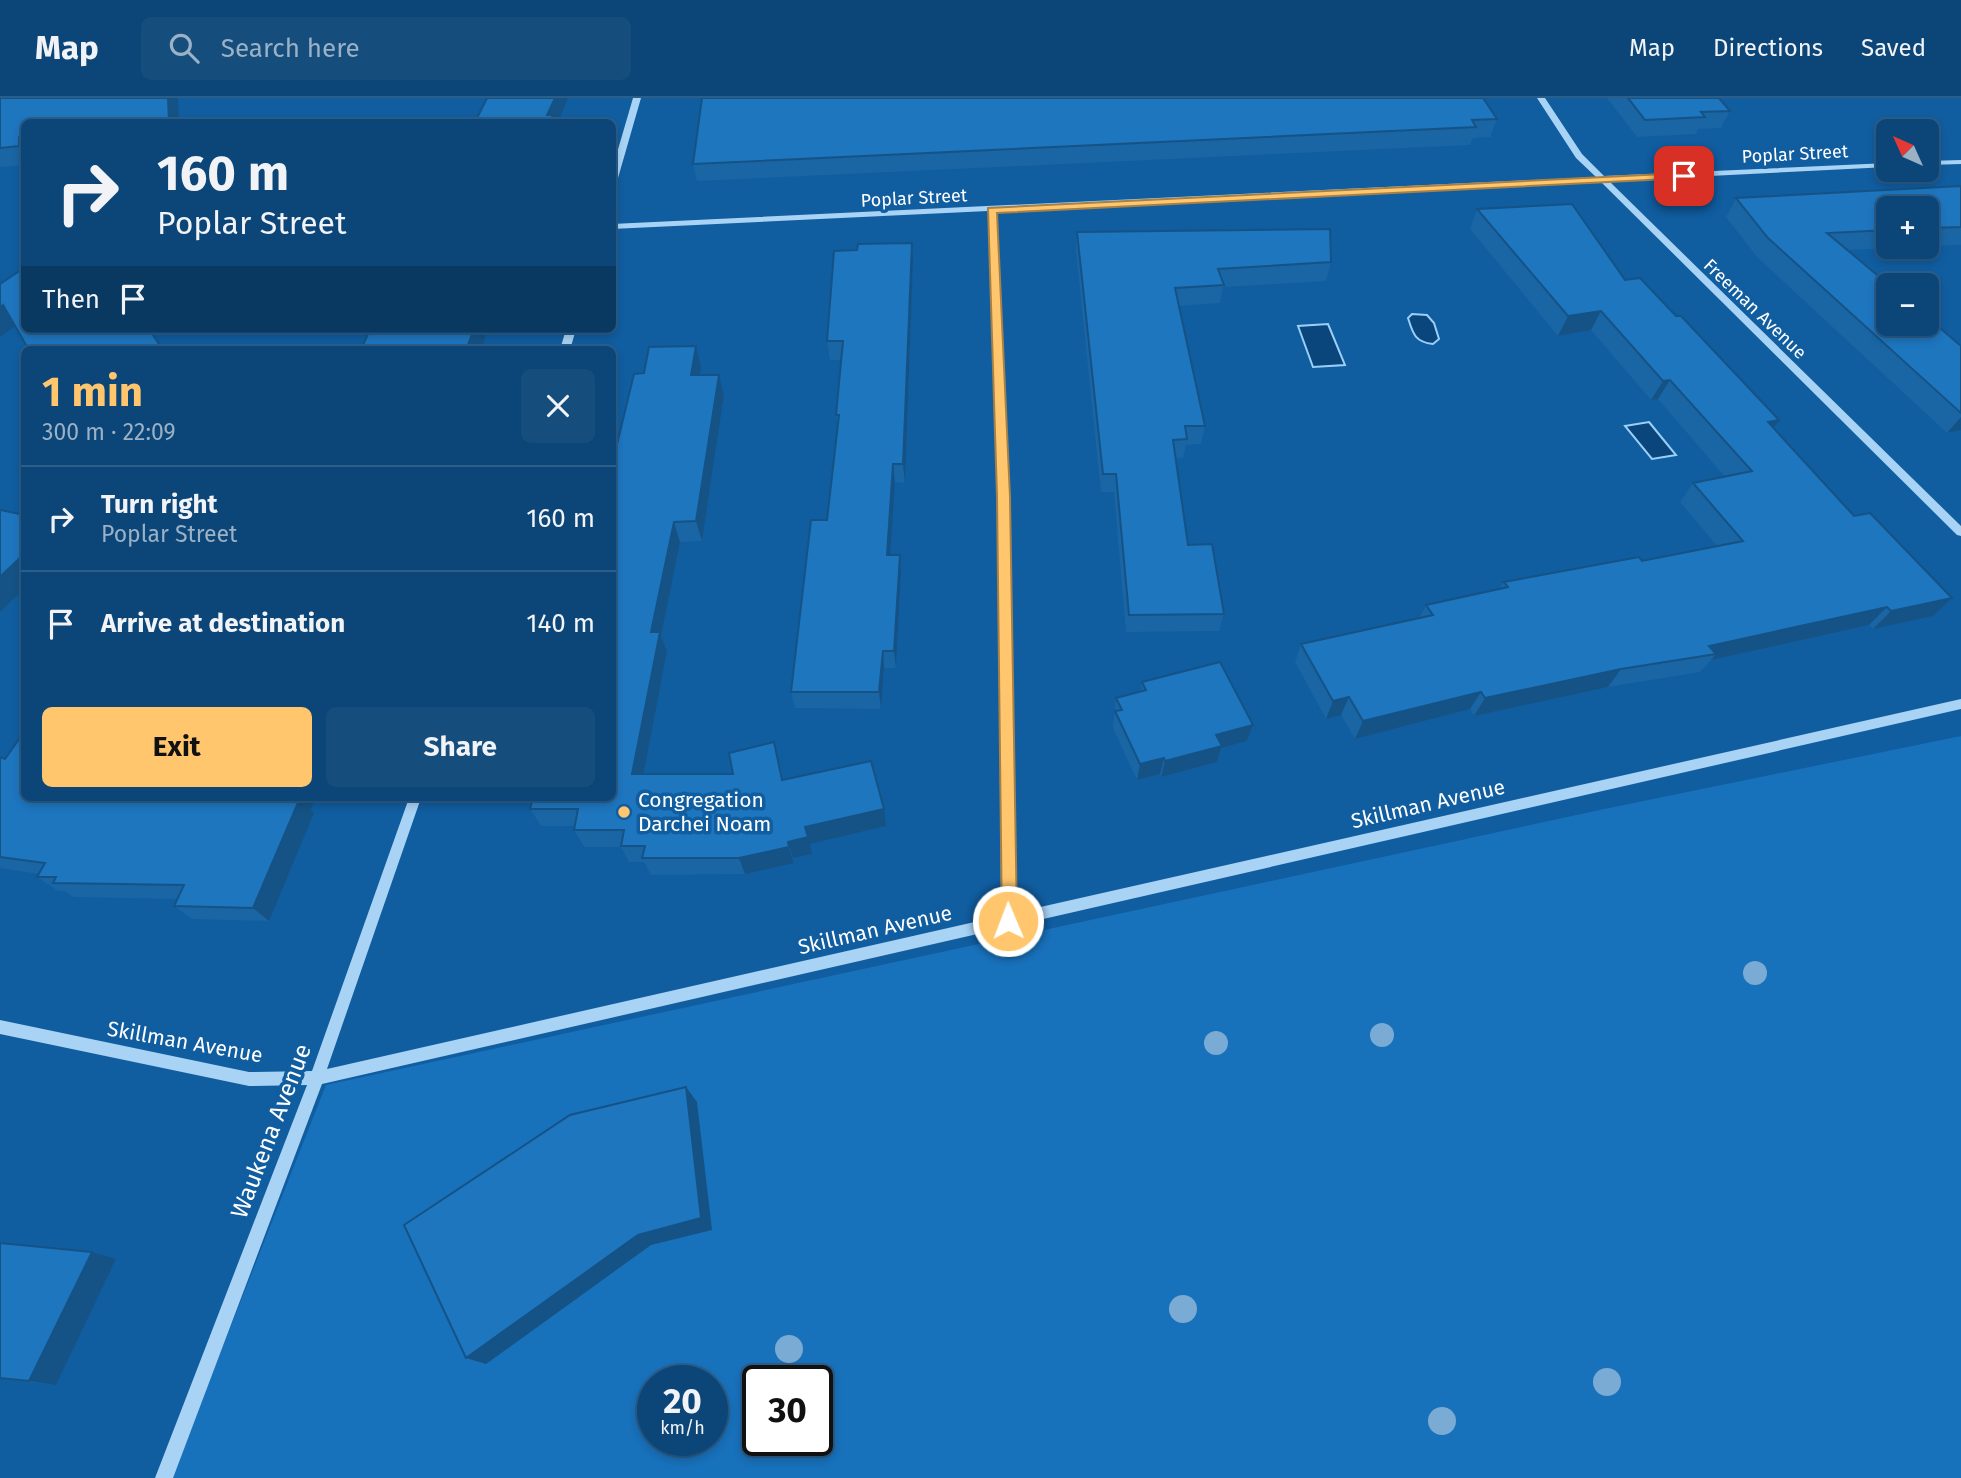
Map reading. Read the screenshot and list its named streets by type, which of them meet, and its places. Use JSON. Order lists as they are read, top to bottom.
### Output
{
  "streets": {
    "street": [
      "Poplar Street",
      "Freeman Avenue",
      "Skillman Avenue",
      "Waukena Avenue"
    ]
  },
  "crossings": [
    ["Poplar Street", "Freeman Avenue"],
    ["Skillman Avenue", "Waukena Avenue"]
  ],
  "places": ["Congregation Darchei Noam"],
  "north": "top left",
  "page": {
    "header": "Map",
    "search": "Search here",
    "nav": ["Map", "Directions", "Saved"],
    "map_buttons": ["+", "−"],
    "turn": ["160 m", "Poplar Street"],
    "then": "Then",
    "heading": ["1 min", "300 m · 22:09"],
    "list": [
      {
        "name": "Turn right",
        "note": "Poplar Street",
        "value": "160 m"
      },
      {
        "name": "Arrive at destination",
        "value": "140 m"
      }
    ],
    "buttons": ["Exit", "Share"],
    "speed": "20 km/h",
    "limit": "30"
  }
}
